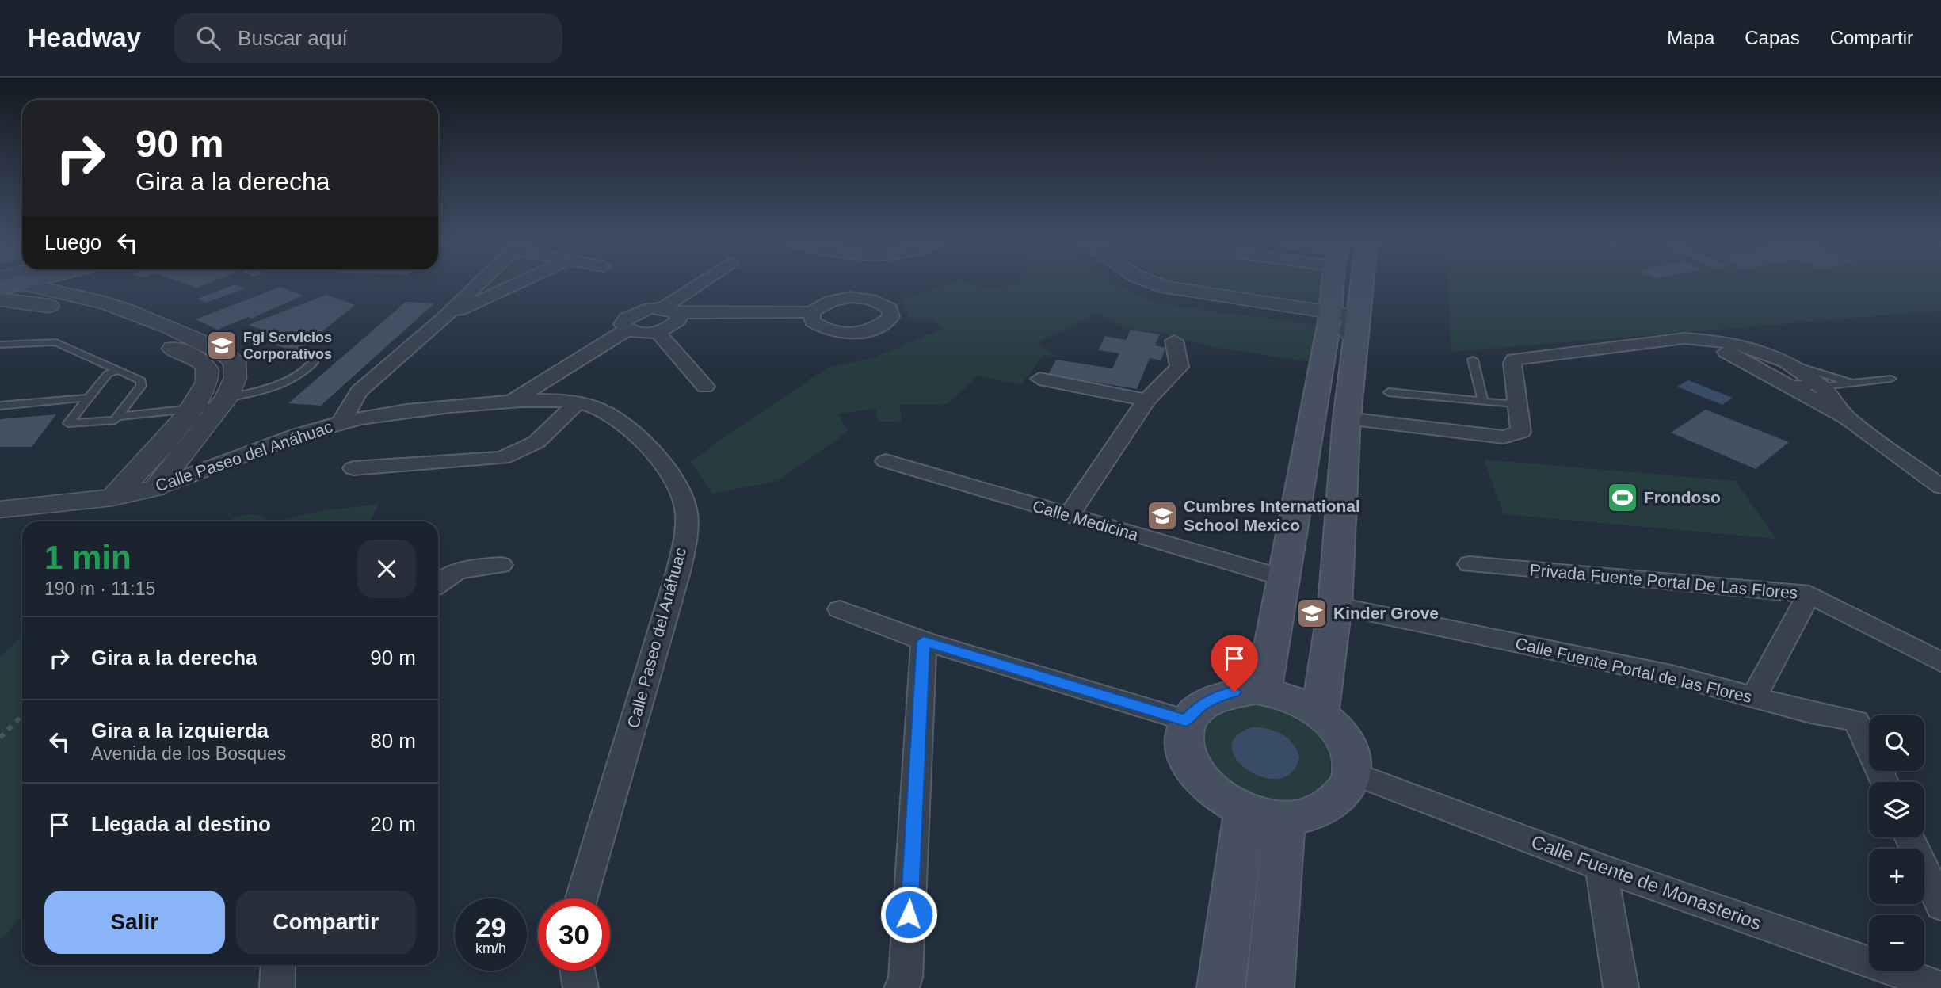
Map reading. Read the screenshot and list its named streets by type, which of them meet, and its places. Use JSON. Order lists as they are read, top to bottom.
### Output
{
  "streets": {
    "street": [
      "Calle Paseo del Anáhuac",
      "Calle Medicina",
      "Privada Fuente Portal De Las Flores",
      "Calle Fuente Portal de las Flores",
      "Calle Fuente de Monasterios"
    ]
  },
  "places": {
    "school or university": ["Fgi Servicios Corporativos", "Cumbres International School Mexico", "Kinder Grove"],
    "sports": ["Frondoso"]
  },
  "page": {
    "header": "Headway",
    "search": "Buscar aquí",
    "nav": ["Mapa", "Capas", "Compartir"],
    "turn": ["90 m", "Gira a la derecha"],
    "then": "Luego",
    "heading": ["1 min", "190 m · 11:15"],
    "list": [
      {
        "name": "Gira a la derecha",
        "value": "90 m"
      },
      {
        "name": "Gira a la izquierda",
        "note": "Avenida de los Bosques",
        "value": "80 m"
      },
      {
        "name": "Llegada al destino",
        "value": "20 m"
      }
    ],
    "map_buttons": ["+", "−"],
    "buttons": ["Salir", "Compartir"],
    "speed": "29 km/h",
    "limit": "30"
  }
}
